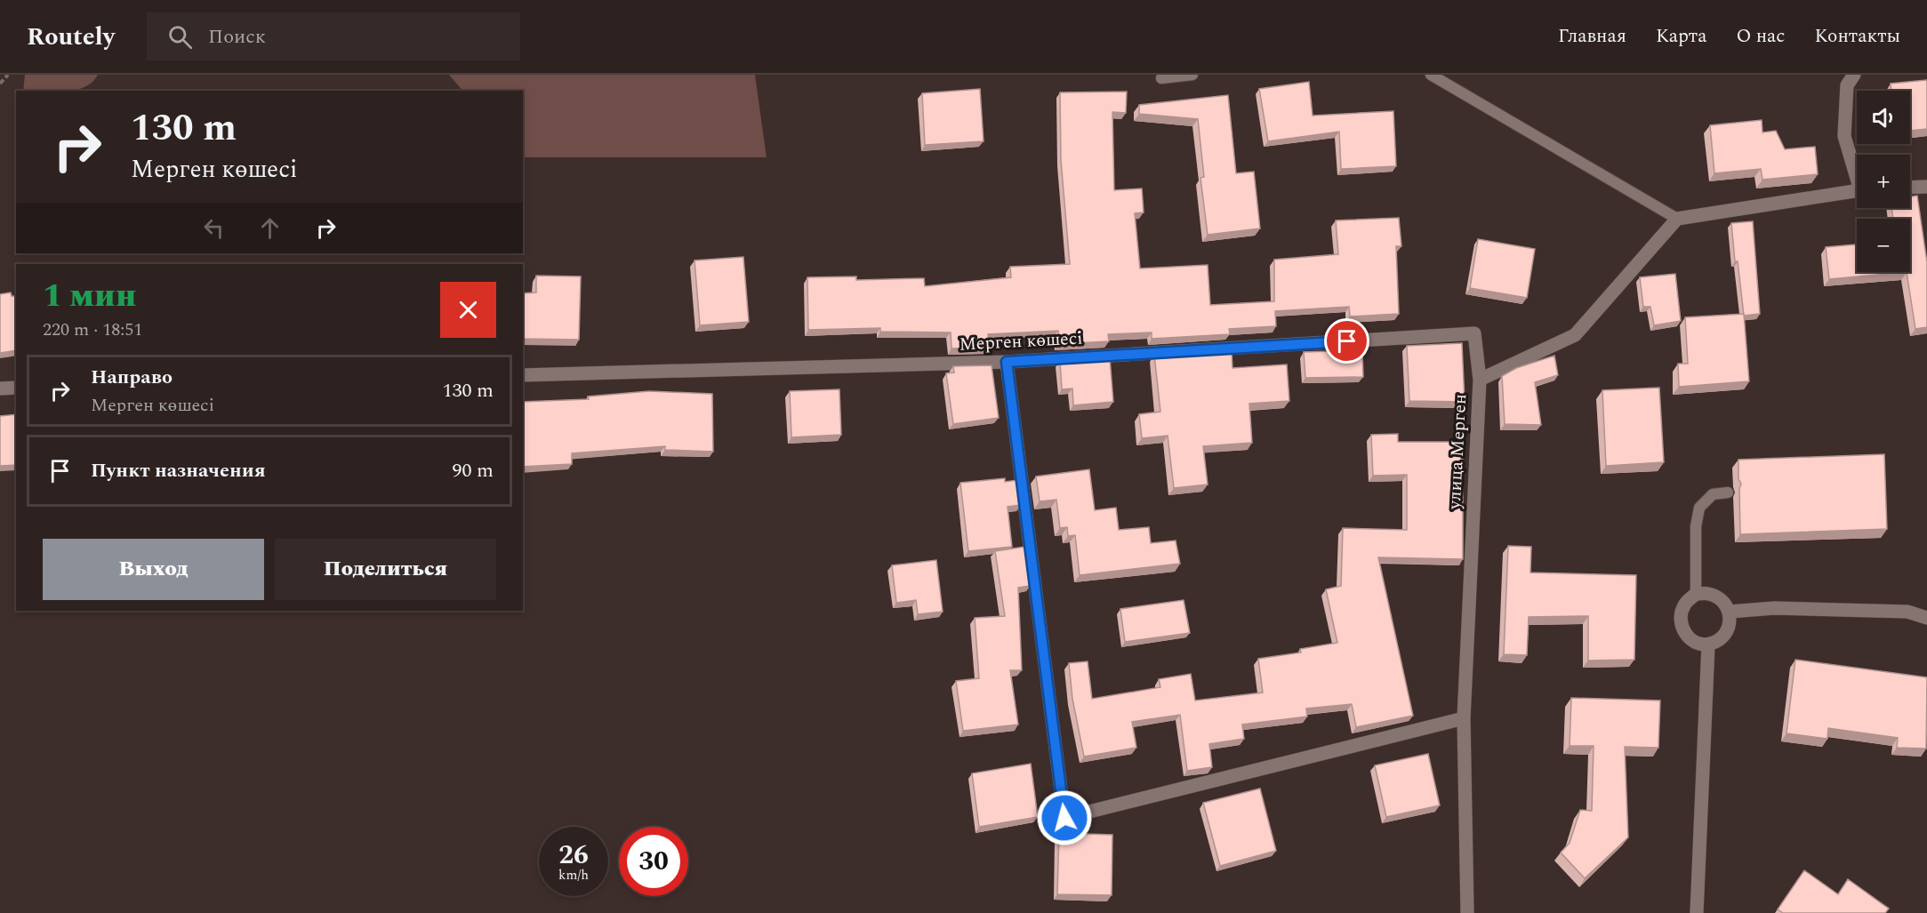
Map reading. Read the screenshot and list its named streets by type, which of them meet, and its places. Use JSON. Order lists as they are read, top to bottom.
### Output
{
  "streets": {
    "street": ["Мерген көшесі", "улица Мерген"]
  },
  "crossings": [
    ["Мерген көшесі", "улица Мерген"]
  ],
  "page": {
    "header": "Routely",
    "search": "Поиск",
    "nav": [
      "Главная",
      "Карта",
      "О нас",
      "Контакты"
    ],
    "map_buttons": ["+", "−"],
    "turn": ["130 m", "Мерген көшесі"],
    "heading": ["1 мин", "220 m · 18:51"],
    "list": [
      {
        "name": "Направо",
        "note": "Мерген көшесі",
        "value": "130 m"
      },
      {
        "name": "Пункт назначения",
        "value": "90 m"
      }
    ],
    "buttons": ["Выход", "Поделиться"],
    "speed": "26 km/h",
    "limit": "30"
  }
}
